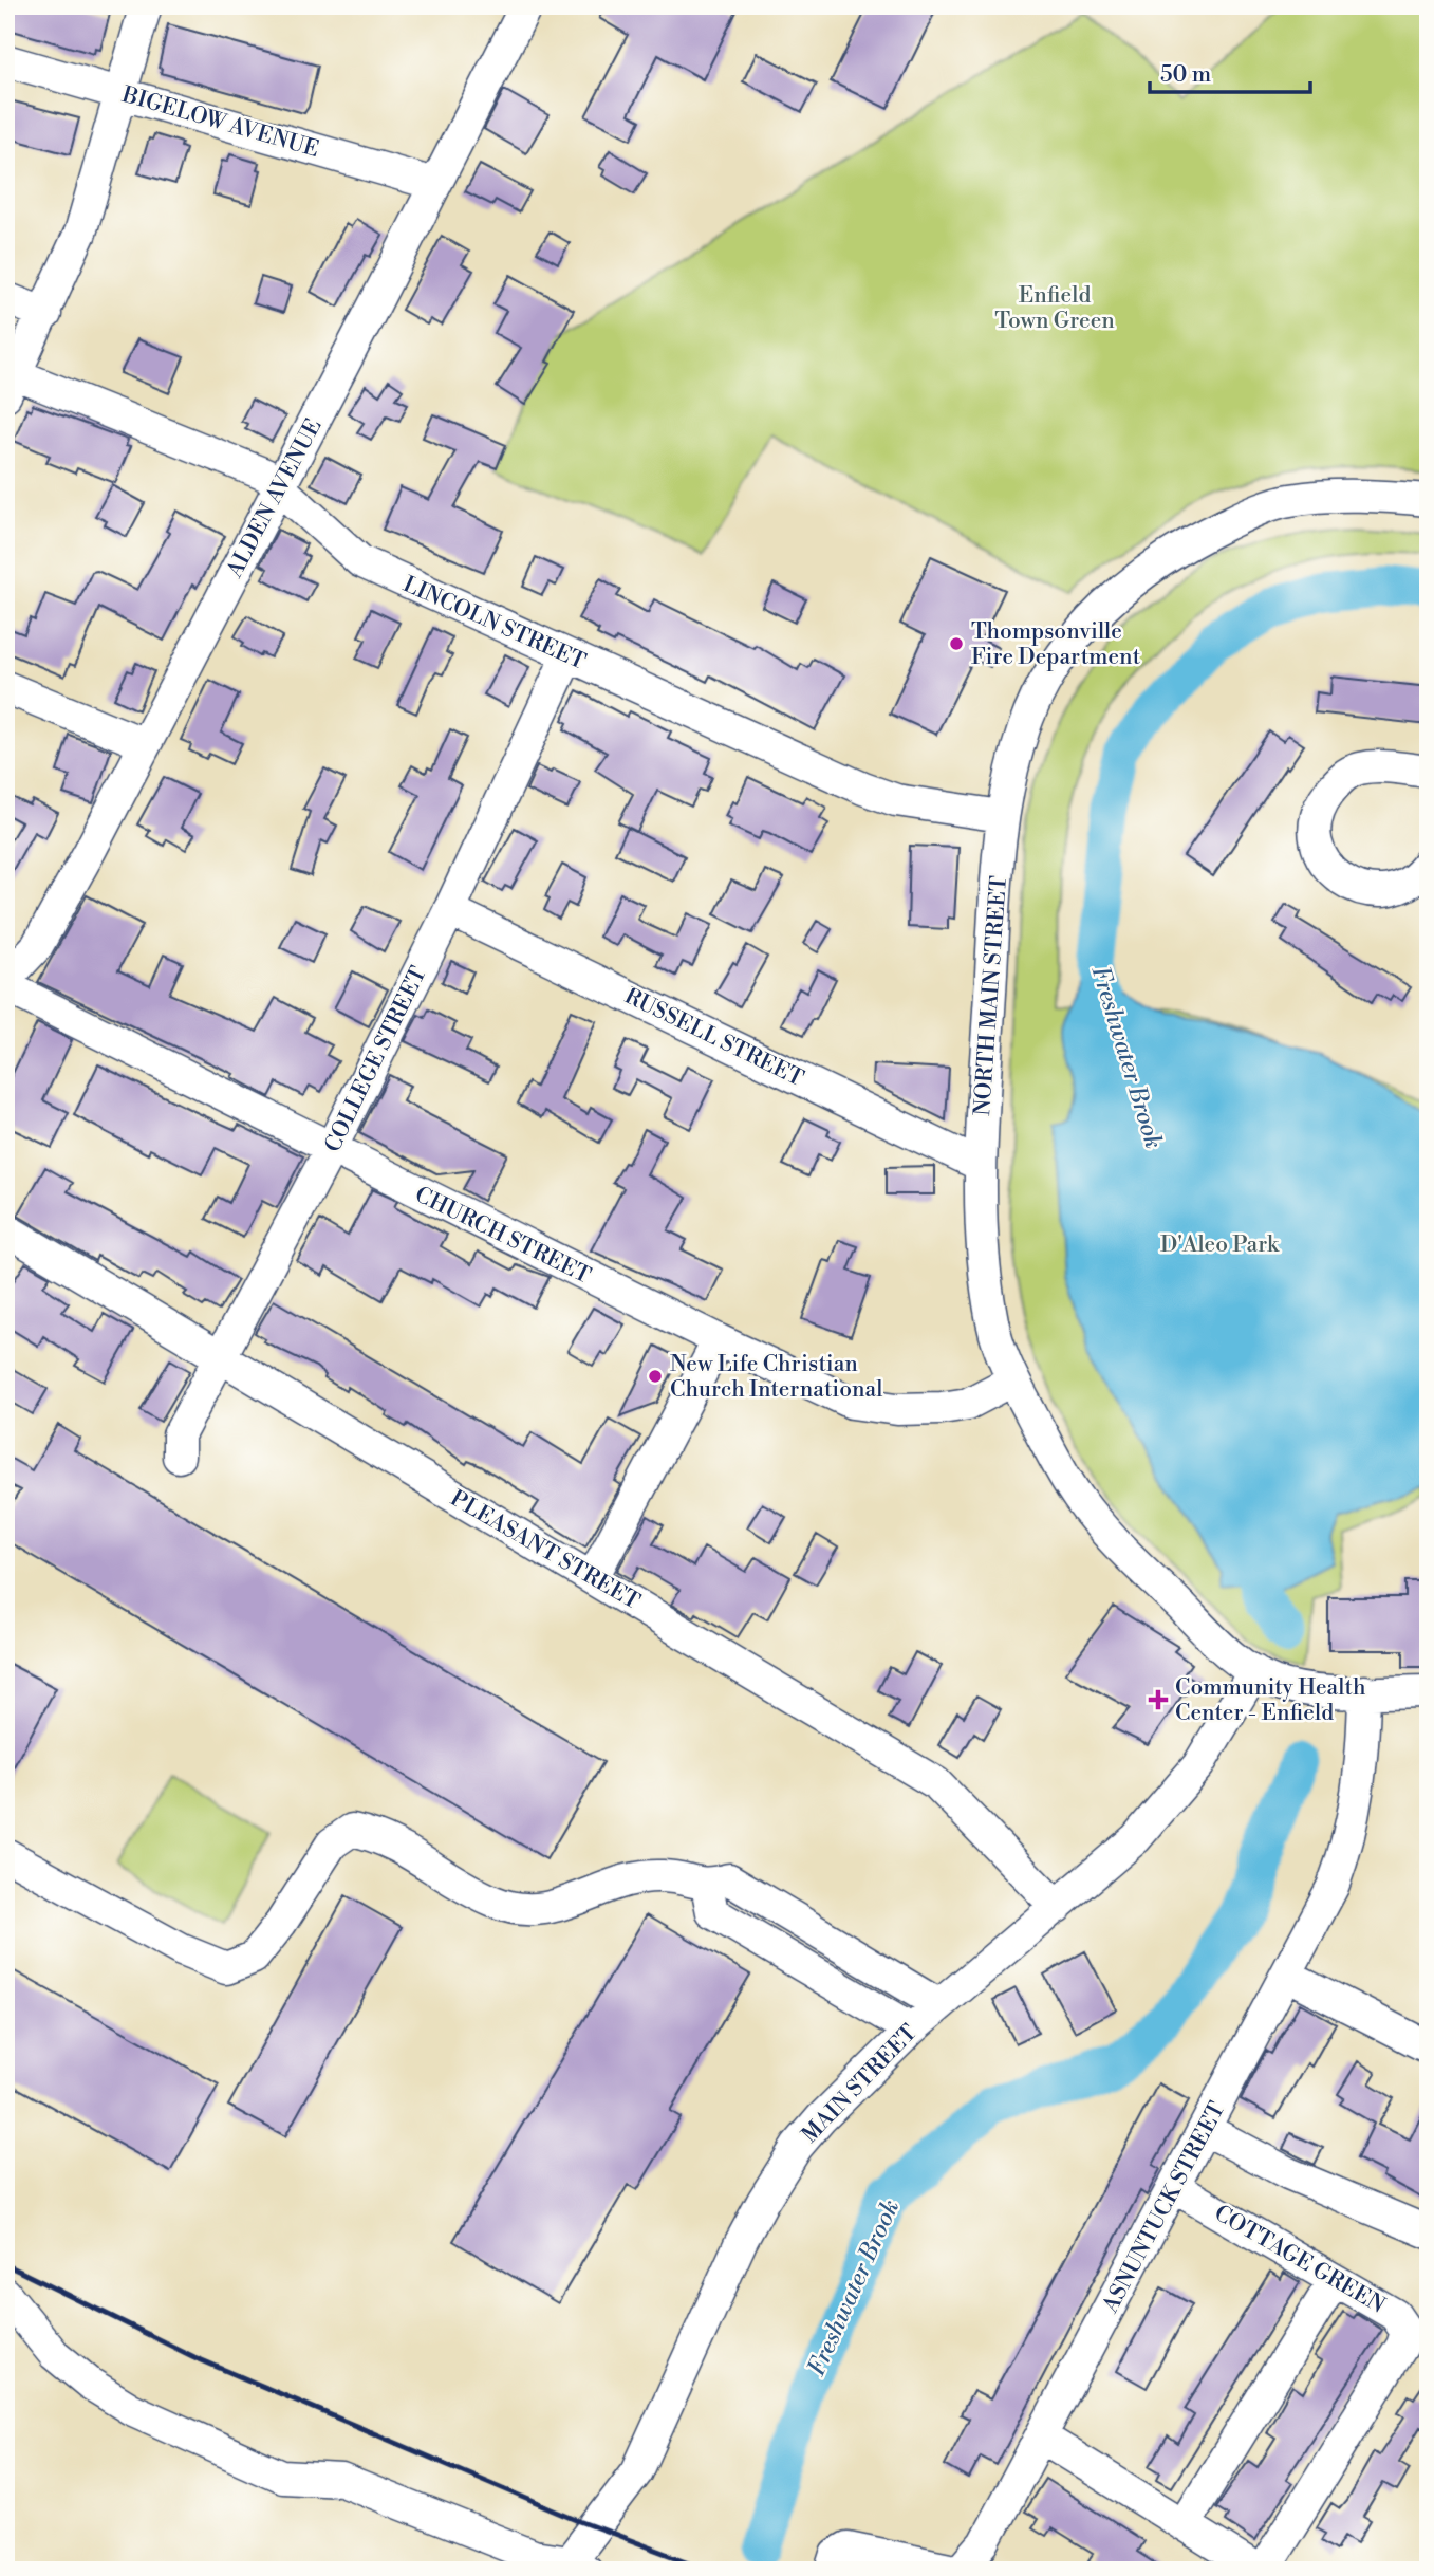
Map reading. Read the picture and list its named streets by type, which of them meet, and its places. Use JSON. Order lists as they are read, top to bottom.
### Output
{
  "streets": {
    "street": [
      "BIGELOW AVENUE",
      "ALDEN AVENUE",
      "LINCOLN STREET",
      "NORTH MAIN STREET",
      "RUSSELL STREET",
      "COLLEGE STREET",
      "CHURCH STREET",
      "PLEASANT STREET",
      "MAIN STREET",
      "ASNUNTUCK STREET",
      "COTTAGE GREEN"
    ]
  },
  "crossings": [
    ["BIGELOW AVENUE", "ALDEN AVENUE"],
    ["ALDEN AVENUE", "LINCOLN STREET"],
    ["LINCOLN STREET", "NORTH MAIN STREET"],
    ["LINCOLN STREET", "COLLEGE STREET"],
    ["NORTH MAIN STREET", "RUSSELL STREET"],
    ["NORTH MAIN STREET", "CHURCH STREET"],
    ["NORTH MAIN STREET", "MAIN STREET"],
    ["NORTH MAIN STREET", "ASNUNTUCK STREET"],
    ["RUSSELL STREET", "COLLEGE STREET"],
    ["COLLEGE STREET", "CHURCH STREET"],
    ["COLLEGE STREET", "PLEASANT STREET"],
    ["PLEASANT STREET", "MAIN STREET"],
    ["ASNUNTUCK STREET", "COTTAGE GREEN"]
  ],
  "water": ["Freshwater Brook"],
  "parks": ["Enfield Town Green", "D'Aleo Park"],
  "places": {
    "other": ["Thompsonville Fire Department", "New Life Christian Church International"],
    "health": ["Community Health Center - Enfield"]
  },
  "scale_bar": "50 m"
}
